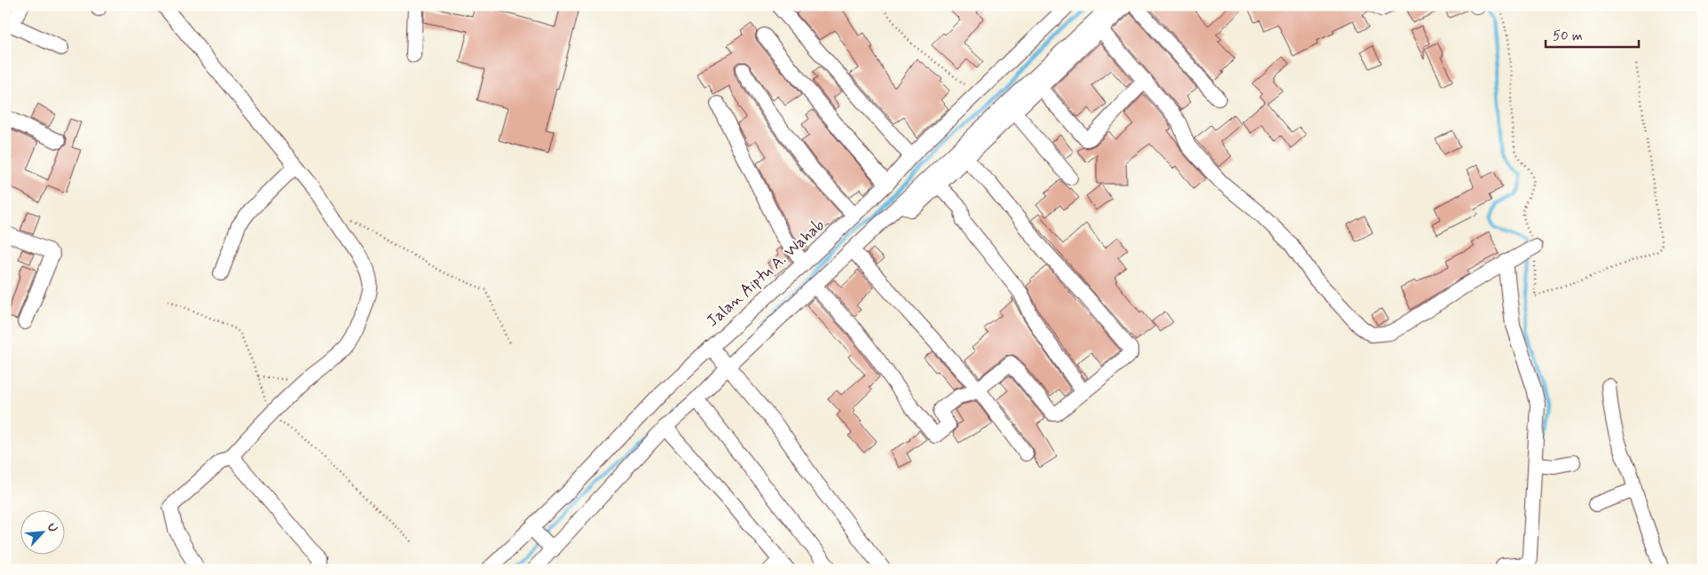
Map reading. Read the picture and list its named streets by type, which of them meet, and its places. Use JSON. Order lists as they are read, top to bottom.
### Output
{
  "streets": {
    "street": ["Jalan Aiptu A. Wahab"]
  },
  "scale_bar": "50 m",
  "north": "top right"
}
